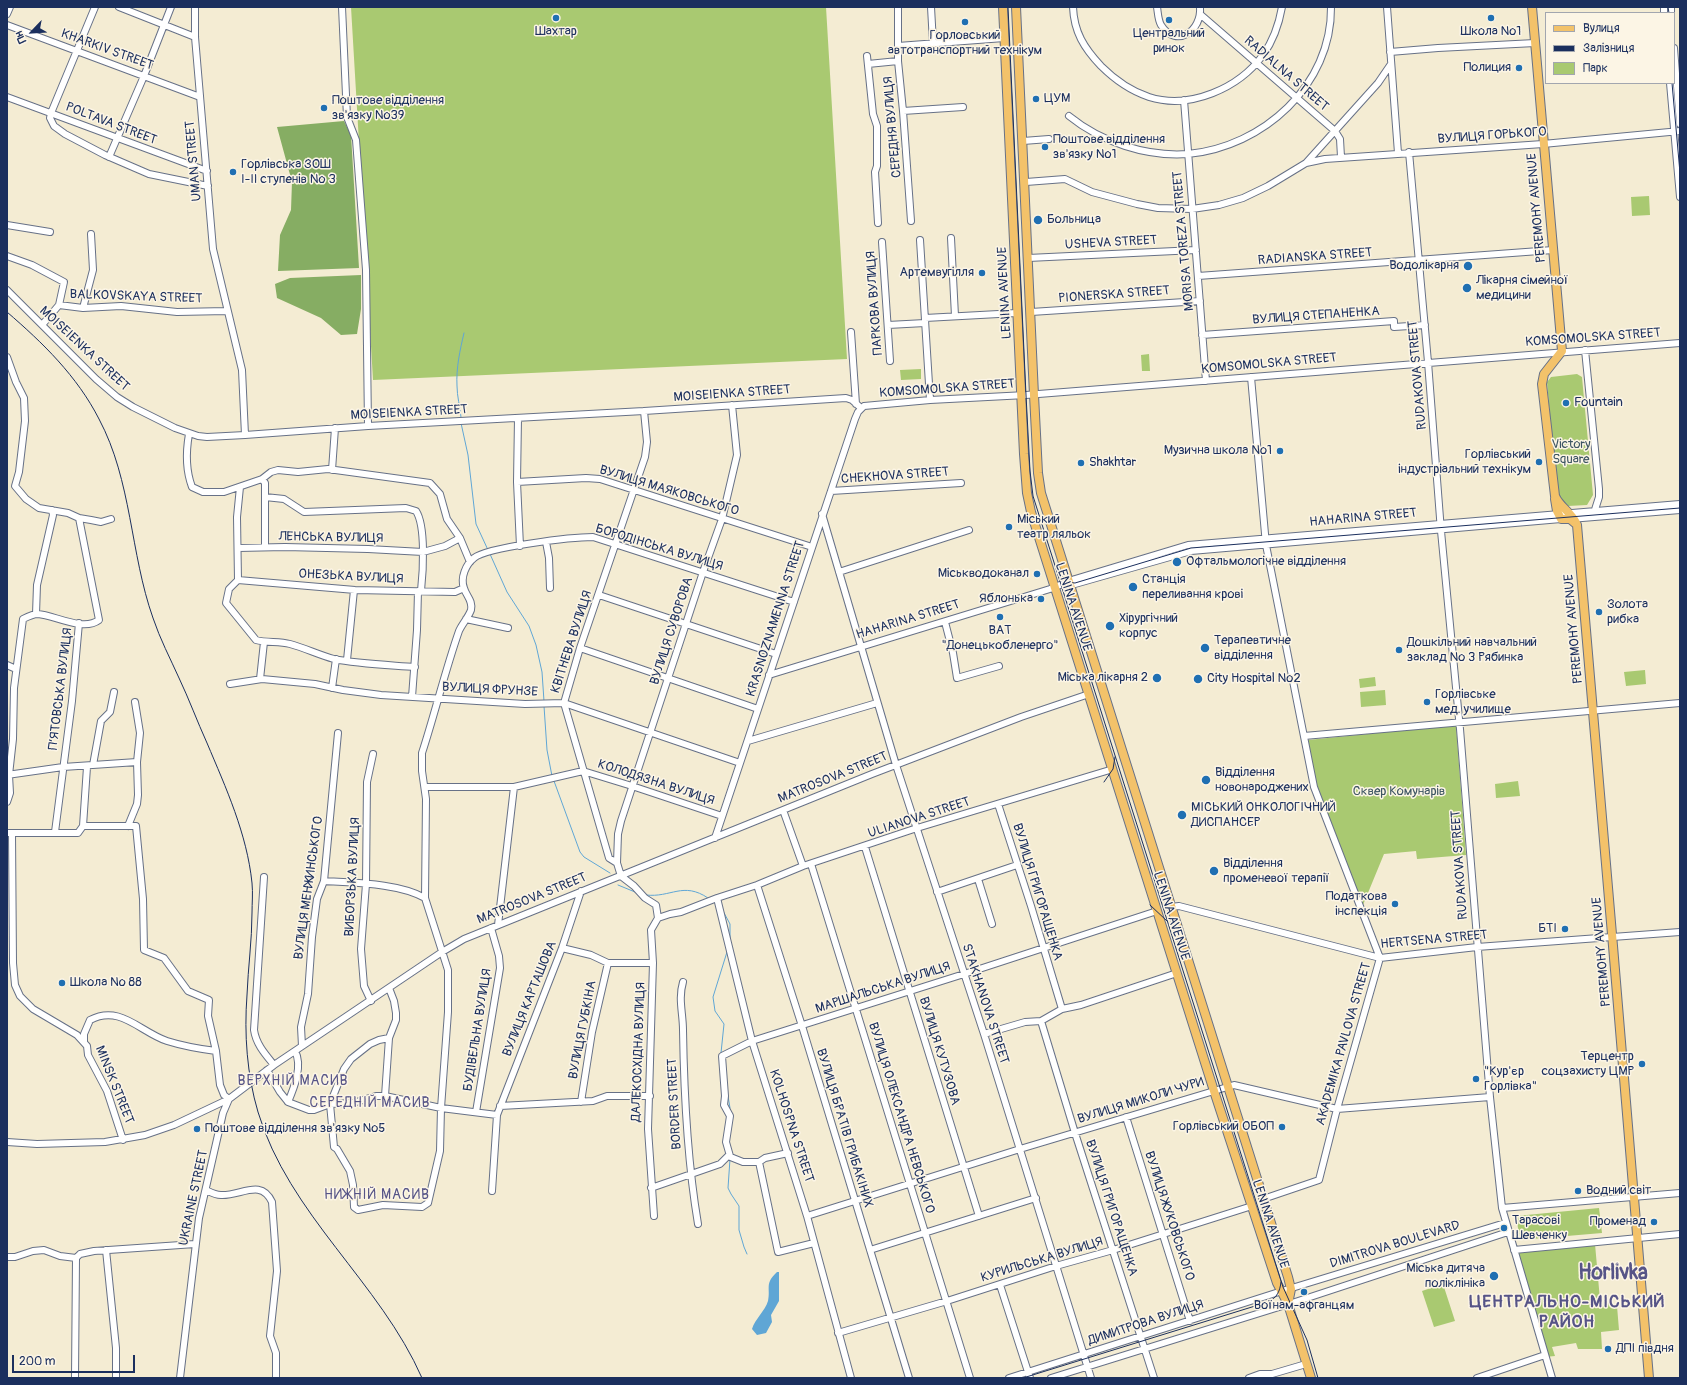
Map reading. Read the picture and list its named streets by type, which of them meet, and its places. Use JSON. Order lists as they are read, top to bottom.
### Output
{
  "streets": {
    "main road": ["PEREMOHY AVENUE", "LENINA AVENUE", "HAHARINA STREET"],
    "street": [
      "KHARKIV STREET",
      "RADIALNA STREET",
      "POLTAVA STREET",
      "СЕРЕДНЯ ВУЛИЦЯ",
      "ВУЛИЦЯ ГОРЬКОГО",
      "UMAN STREET",
      "MORISA TOREZA STREET",
      "USHEVA STREET",
      "RADIANSKA STREET",
      "PIONERSKA STREET",
      "BALKOVSKAYA STREET",
      "ПАРКОВА ВУЛИЦЯ",
      "ВУЛИЦЯ СТЕПАНЕНКА",
      "KOMSOMOLSKA STREET",
      "MOISEIENKA STREET",
      "RUDAKOVA STREET",
      "CHEKHOVA STREET",
      "ВУЛИЦЯ МАЯКОВСЬКОГО",
      "ЛЕНСЬКА ВУЛИЦЯ",
      "БОРОДІНСЬКА ВУЛИЦЯ",
      "ОНЕЗЬКА ВУЛИЦЯ",
      "KRASNOZNAMENNA STREET",
      "ВУЛИЦЯ СУВОРОВА",
      "КВІТНЕВА ВУЛИЦЯ",
      "П’ЯТОВСЬКА ВУЛИЦЯ",
      "ВУЛИЦЯ ФРУНЗЕ",
      "MATROSOVA STREET",
      "КОЛОДЯЗНА ВУЛИЦЯ",
      "ULIANOVA STREET",
      "ВИБОРЗЬКА ВУЛИЦЯ",
      "ВУЛИЦЯ МЕНЖИНСЬКОГО",
      "ВУЛИЦЯ ГРИГОРАЩЕНКА",
      "HERTSENA STREET",
      "МАРШАЛЬСЬКА ВУЛИЦЯ",
      "ВУЛИЦЯ КАРТАШОВА",
      "STAKHANOVA STREET",
      "БУДІВЕЛЬНА ВУЛИЦЯ",
      "ВУЛИЦЯ ГУБКІНА",
      "AKADEMIKA PAVLOVA STREET",
      "ВУЛИЦЯ КУТУЗОВА",
      "ДАЛЕКОСХІДНА ВУЛИЦЯ",
      "MINSK STREET",
      "ВУЛИЦЯ МИКОЛИ ЧУРИ",
      "BORDER STREET",
      "ВУЛИЦЯ ОЛЕКСАНДРА НЕВСЬКОГО",
      "KOLHOSPNA STREET",
      "ВУЛИЦЯ БРАТІВ ГРИБАКІНИХ",
      "UKRAINE STREET",
      "ВУЛИЦЯ ЖУКОВСЬКОГО",
      "DIMITROVA BOULEVARD",
      "КУРИЛЬСЬКА ВУЛИЦЯ",
      "ДИМИТРОВА ВУЛИЦЯ"
    ]
  },
  "crossings": [
    ["KHARKIV STREET", "UMAN STREET"],
    ["POLTAVA STREET", "UMAN STREET"],
    ["ВУЛИЦЯ ГОРЬКОГО", "PEREMOHY AVENUE"],
    ["ВУЛИЦЯ ГОРЬКОГО", "RUDAKOVA STREET"],
    ["UMAN STREET", "BALKOVSKAYA STREET"],
    ["UMAN STREET", "MOISEIENKA STREET"],
    ["PEREMOHY AVENUE", "RADIANSKA STREET"],
    ["PEREMOHY AVENUE", "KOMSOMOLSKA STREET"],
    ["PEREMOHY AVENUE", "HAHARINA STREET"],
    ["PEREMOHY AVENUE", "HERTSENA STREET"],
    ["MORISA TOREZA STREET", "USHEVA STREET"],
    ["MORISA TOREZA STREET", "RADIANSKA STREET"],
    ["MORISA TOREZA STREET", "PIONERSKA STREET"],
    ["MORISA TOREZA STREET", "ВУЛИЦЯ СТЕПАНЕНКА"],
    ["MORISA TOREZA STREET", "KOMSOMOLSKA STREET"],
    ["USHEVA STREET", "LENINA AVENUE"],
    ["RADIANSKA STREET", "RUDAKOVA STREET"],
    ["LENINA AVENUE", "PIONERSKA STREET"],
    ["LENINA AVENUE", "KOMSOMOLSKA STREET"],
    ["LENINA AVENUE", "HAHARINA STREET"],
    ["LENINA AVENUE", "MATROSOVA STREET"],
    ["LENINA AVENUE", "ULIANOVA STREET"],
    ["LENINA AVENUE", "HERTSENA STREET"],
    ["LENINA AVENUE", "МАРШАЛЬСЬКА ВУЛИЦЯ"],
    ["LENINA AVENUE", "AKADEMIKA PAVLOVA STREET"],
    ["LENINA AVENUE", "ВУЛИЦЯ МИКОЛИ ЧУРИ"],
    ["LENINA AVENUE", "DIMITROVA BOULEVARD"],
    ["LENINA AVENUE", "КУРИЛЬСЬКА ВУЛИЦЯ"],
    ["LENINA AVENUE", "ДИМИТРОВА ВУЛИЦЯ"],
    ["ВУЛИЦЯ СТЕПАНЕНКА", "RUDAKOVA STREET"],
    ["KOMSOMOLSKA STREET", "RUDAKOVA STREET"],
    ["KOMSOMOLSKA STREET", "KRASNOZNAMENNA STREET"],
    ["KOMSOMOLSKA STREET", "AKADEMIKA PAVLOVA STREET"],
    ["MOISEIENKA STREET", "ВУЛИЦЯ СУВОРОВА"],
    ["MOISEIENKA STREET", "КВІТНЕВА ВУЛИЦЯ"],
    ["RUDAKOVA STREET", "HAHARINA STREET"],
    ["RUDAKOVA STREET", "HERTSENA STREET"],
    ["RUDAKOVA STREET", "ВУЛИЦЯ МИКОЛИ ЧУРИ"],
    ["RUDAKOVA STREET", "DIMITROVA BOULEVARD"],
    ["CHEKHOVA STREET", "KRASNOZNAMENNA STREET"],
    ["ВУЛИЦЯ МАЯКОВСЬКОГО", "KRASNOZNAMENNA STREET"],
    ["ВУЛИЦЯ МАЯКОВСЬКОГО", "ВУЛИЦЯ СУВОРОВА"],
    ["ВУЛИЦЯ МАЯКОВСЬКОГО", "КВІТНЕВА ВУЛИЦЯ"],
    ["HAHARINA STREET", "KRASNOZNAMENNA STREET"],
    ["HAHARINA STREET", "STAKHANOVA STREET"],
    ["HAHARINA STREET", "AKADEMIKA PAVLOVA STREET"],
    ["БОРОДІНСЬКА ВУЛИЦЯ", "KRASNOZNAMENNA STREET"],
    ["БОРОДІНСЬКА ВУЛИЦЯ", "ВУЛИЦЯ СУВОРОВА"],
    ["БОРОДІНСЬКА ВУЛИЦЯ", "КВІТНЕВА ВУЛИЦЯ"],
    ["KRASNOZNAMENNA STREET", "ВУЛИЦЯ ФРУНЗЕ"],
    ["KRASNOZNAMENNA STREET", "MATROSOVA STREET"],
    ["KRASNOZNAMENNA STREET", "КОЛОДЯЗНА ВУЛИЦЯ"],
    ["KRASNOZNAMENNA STREET", "STAKHANOVA STREET"],
    ["ВУЛИЦЯ СУВОРОВА", "КВІТНЕВА ВУЛИЦЯ"],
    ["ВУЛИЦЯ СУВОРОВА", "ВУЛИЦЯ ФРУНЗЕ"],
    ["ВУЛИЦЯ СУВОРОВА", "КОЛОДЯЗНА ВУЛИЦЯ"],
    ["КВІТНЕВА ВУЛИЦЯ", "ВУЛИЦЯ ФРУНЗЕ"],
    ["КВІТНЕВА ВУЛИЦЯ", "MATROSOVA STREET"],
    ["КВІТНЕВА ВУЛИЦЯ", "КОЛОДЯЗНА ВУЛИЦЯ"],
    ["MATROSOVA STREET", "ВИБОРЗЬКА ВУЛИЦЯ"],
    ["MATROSOVA STREET", "ВУЛИЦЯ МЕНЖИНСЬКОГО"],
    ["MATROSOVA STREET", "ВУЛИЦЯ КАРТАШОВА"],
    ["MATROSOVA STREET", "STAKHANOVA STREET"],
    ["MATROSOVA STREET", "БУДІВЕЛЬНА ВУЛИЦЯ"],
    ["MATROSOVA STREET", "MINSK STREET"],
    ["MATROSOVA STREET", "UKRAINE STREET"],
    ["ULIANOVA STREET", "ВУЛИЦЯ ГРИГОРАЩЕНКА"],
    ["ULIANOVA STREET", "STAKHANOVA STREET"],
    ["ULIANOVA STREET", "ВУЛИЦЯ КУТУЗОВА"],
    ["ULIANOVA STREET", "ВУЛИЦЯ ОЛЕКСАНДРА НЕВСЬКОГО"],
    ["ULIANOVA STREET", "KOLHOSPNA STREET"],
    ["ULIANOVA STREET", "ВУЛИЦЯ БРАТІВ ГРИБАКІНИХ"],
    ["ВУЛИЦЯ ГРИГОРАЩЕНКА", "МАРШАЛЬСЬКА ВУЛИЦЯ"],
    ["ВУЛИЦЯ ГРИГОРАЩЕНКА", "ВУЛИЦЯ МИКОЛИ ЧУРИ"],
    ["ВУЛИЦЯ ГРИГОРАЩЕНКА", "КУРИЛЬСЬКА ВУЛИЦЯ"],
    ["ВУЛИЦЯ ГРИГОРАЩЕНКА", "ДИМИТРОВА ВУЛИЦЯ"],
    ["HERTSENA STREET", "AKADEMIKA PAVLOVA STREET"],
    ["МАРШАЛЬСЬКА ВУЛИЦЯ", "STAKHANOVA STREET"],
    ["МАРШАЛЬСЬКА ВУЛИЦЯ", "ВУЛИЦЯ КУТУЗОВА"],
    ["МАРШАЛЬСЬКА ВУЛИЦЯ", "ВУЛИЦЯ ОЛЕКСАНДРА НЕВСЬКОГО"],
    ["МАРШАЛЬСЬКА ВУЛИЦЯ", "KOLHOSPNA STREET"],
    ["МАРШАЛЬСЬКА ВУЛИЦЯ", "ВУЛИЦЯ БРАТІВ ГРИБАКІНИХ"],
    ["STAKHANOVA STREET", "ВУЛИЦЯ МИКОЛИ ЧУРИ"],
    ["STAKHANOVA STREET", "КУРИЛЬСЬКА ВУЛИЦЯ"],
    ["STAKHANOVA STREET", "ДИМИТРОВА ВУЛИЦЯ"],
    ["AKADEMIKA PAVLOVA STREET", "ВУЛИЦЯ МИКОЛИ ЧУРИ"],
    ["ВУЛИЦЯ КУТУЗОВА", "ВУЛИЦЯ МИКОЛИ ЧУРИ"],
    ["ВУЛИЦЯ МИКОЛИ ЧУРИ", "ВУЛИЦЯ ОЛЕКСАНДРА НЕВСЬКОГО"],
    ["ВУЛИЦЯ МИКОЛИ ЧУРИ", "KOLHOSPNA STREET"],
    ["ВУЛИЦЯ МИКОЛИ ЧУРИ", "ВУЛИЦЯ БРАТІВ ГРИБАКІНИХ"],
    ["ВУЛИЦЯ МИКОЛИ ЧУРИ", "ВУЛИЦЯ ЖУКОВСЬКОГО"],
    ["ВУЛИЦЯ ОЛЕКСАНДРА НЕВСЬКОГО", "КУРИЛЬСЬКА ВУЛИЦЯ"],
    ["KOLHOSPNA STREET", "КУРИЛЬСЬКА ВУЛИЦЯ"],
    ["ВУЛИЦЯ БРАТІВ ГРИБАКІНИХ", "КУРИЛЬСЬКА ВУЛИЦЯ"],
    ["ВУЛИЦЯ ЖУКОВСЬКОГО", "КУРИЛЬСЬКА ВУЛИЦЯ"],
    ["ВУЛИЦЯ ЖУКОВСЬКОГО", "ДИМИТРОВА ВУЛИЦЯ"],
    ["DIMITROVA BOULEVARD", "ДИМИТРОВА ВУЛИЦЯ"]
  ],
  "districts": [
    "ВЕРХНІЙ МАСИВ",
    "СЕРЕДНІЙ МАСИВ",
    "НИЖНІЙ МАСИВ",
    "Horlivka",
    "ЦЕНТРАЛЬНО-МІСЬКИЙ РАЙОН"
  ],
  "parks": ["Victory Square", "Сквер Комунарів"],
  "places": [
    "Шахтар",
    "Школа №1",
    "Центральний ринок",
    "Горловський автотранспортний технікум",
    "Полиция",
    "ЦУМ",
    "Поштове відділення зв'язку №39",
    "Поштове відділення зв'язку №1",
    "Горлівська ЗОШ І-ІІ ступенів № 3",
    "Больница",
    "Водолікарня",
    "Артемвугілля",
    "Лікарня сімейної медицини",
    "Fountain",
    "Музична школа №1",
    "Горлівський індустріальний технікум",
    "Shakhtar",
    "Міський театр ляльок",
    "Офтальмологічне відділення",
    "Міськводоканал",
    "Станція переливання крові",
    "Яблонька",
    "Золота рибка",
    "ВАТ \"Донецькобленерго\"",
    "Хірургічний корпус",
    "Терапевтичне відділення",
    "Дошкільний навчальний заклад № 3 Рябинка",
    "Міська лікарня 2",
    "City Hospital №2",
    "Горлівське мед. училище",
    "Відділення новонароджених",
    "МІСЬКИЙ ОНКОЛОГІЧНИЙ ДИСПАНСЕР",
    "Відділення променевої терапії",
    "Податкова інспекція",
    "БТІ",
    "Школа № 88",
    "Терцентр соцзахисту ЦМР",
    "\"Кур'єр Горлівка\"",
    "Горлівський ОБОП",
    "Поштове відділення зв'язку №5",
    "Водний світ",
    "Променад",
    "Тарасові Шевченку",
    "Міська дитяча поліклініка",
    "Воїнам-афганцям",
    "ДПІ півдня"
  ],
  "legend": ["Вулиця", "Залізниця", "Парк"],
  "scale_bar": "200 m",
  "north": "bottom left"
}
